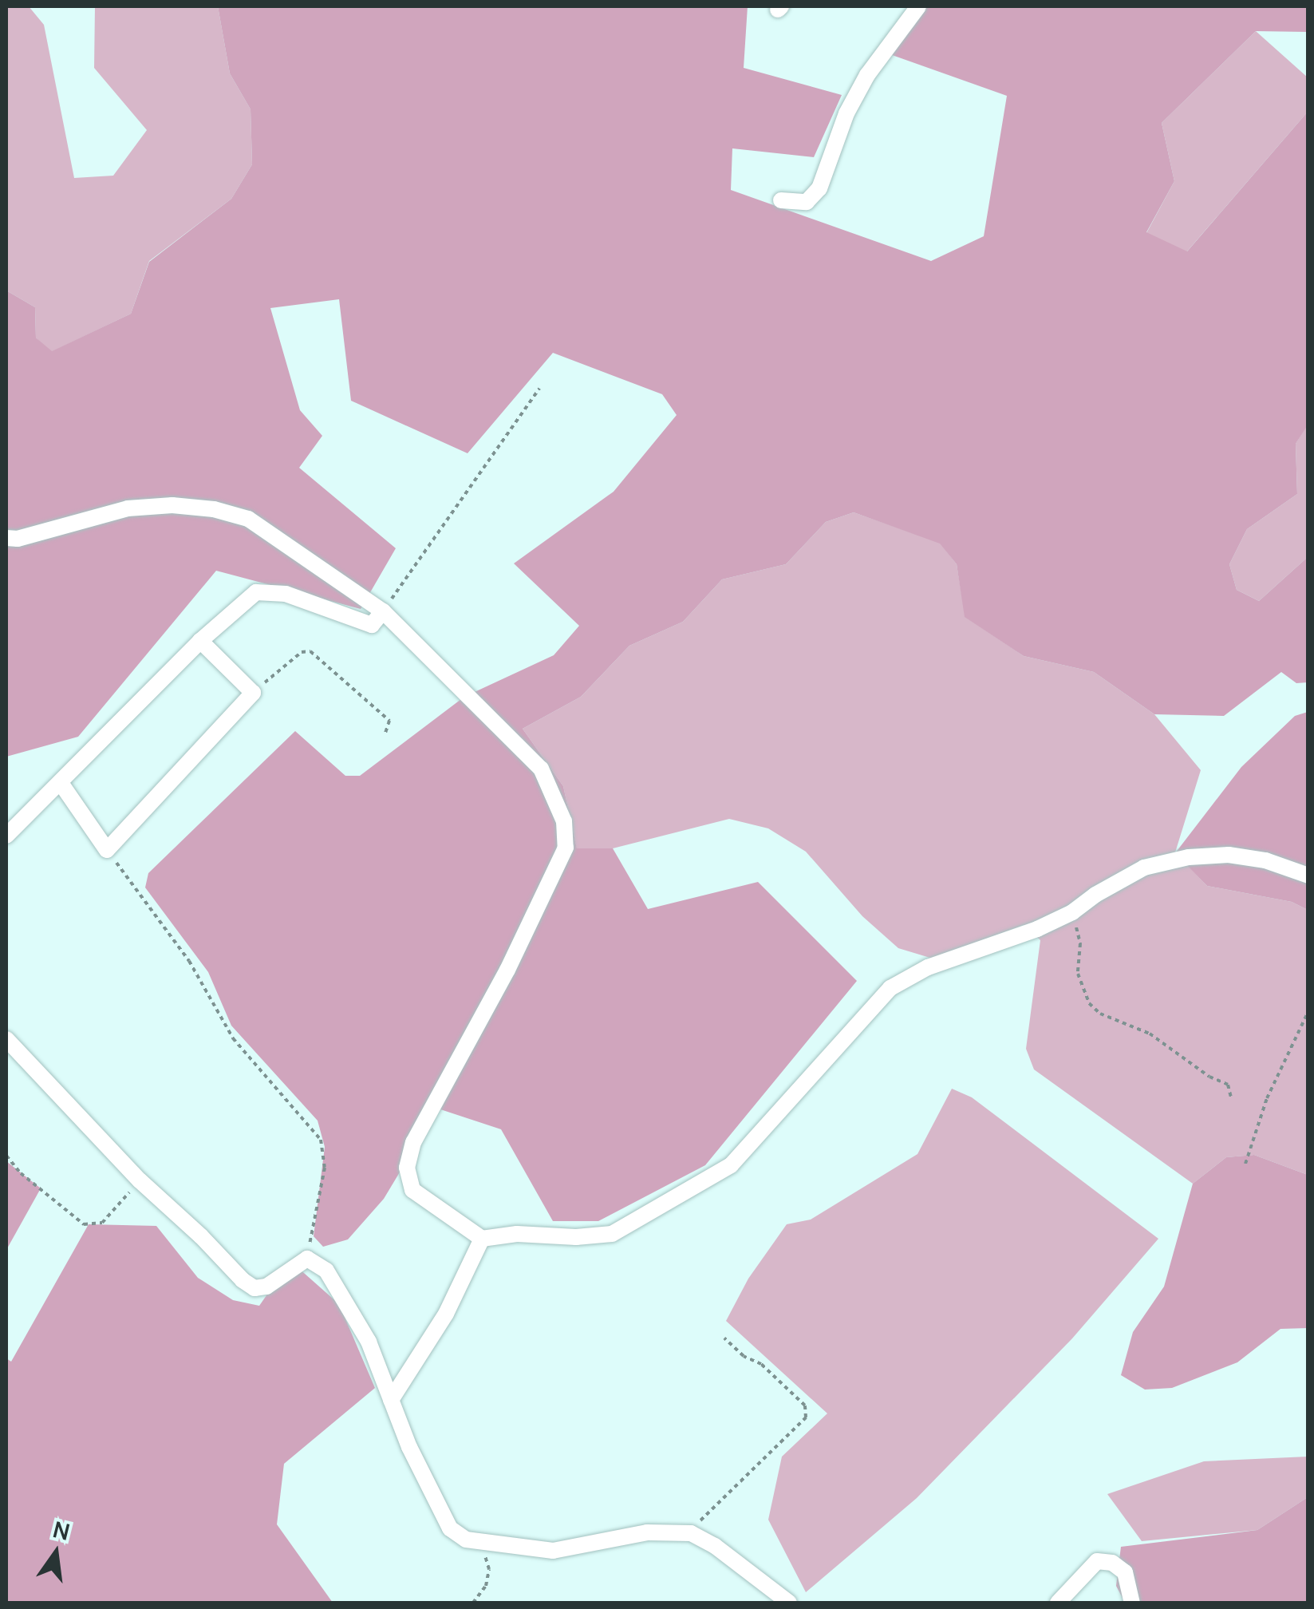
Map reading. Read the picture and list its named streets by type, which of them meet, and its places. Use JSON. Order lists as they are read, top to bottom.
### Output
{
  "north": "top"
}
